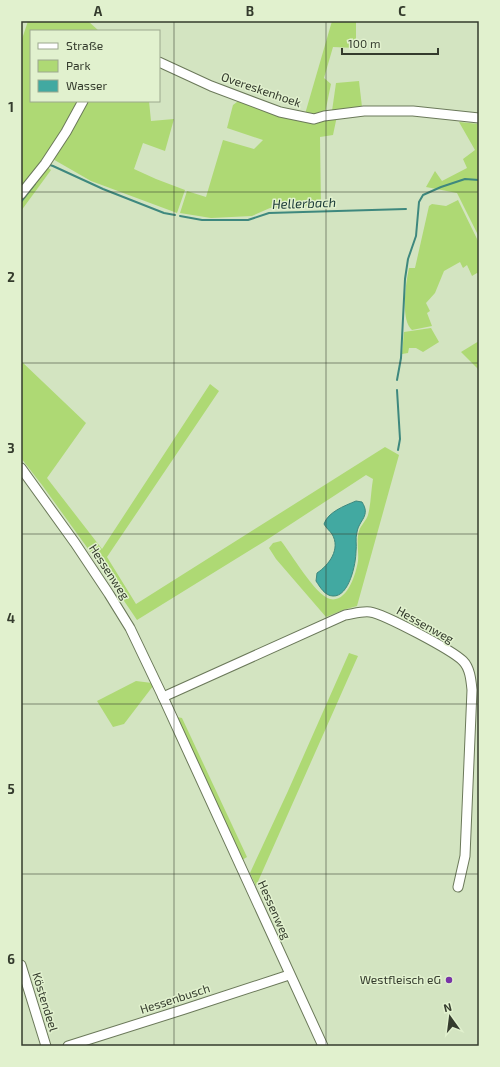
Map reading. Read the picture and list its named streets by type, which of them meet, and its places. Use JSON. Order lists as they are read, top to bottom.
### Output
{
  "streets": {
    "street": [
      "Overeskenhoek",
      "Hessenweg",
      "Hessenbusch",
      "Köstendeel"
    ]
  },
  "crossings": [
    ["Hessenweg", "Hessenbusch"]
  ],
  "water": ["Hellerbach"],
  "places": ["Westfleisch eG"],
  "legend": ["Straße", "Park", "Wasser"],
  "scale_bar": "100 m",
  "north": "top",
  "grid": {
    "columns": ["A", "B", "C"],
    "rows": [
      "1",
      "2",
      "3",
      "4",
      "5",
      "6"
    ]
  }
}
